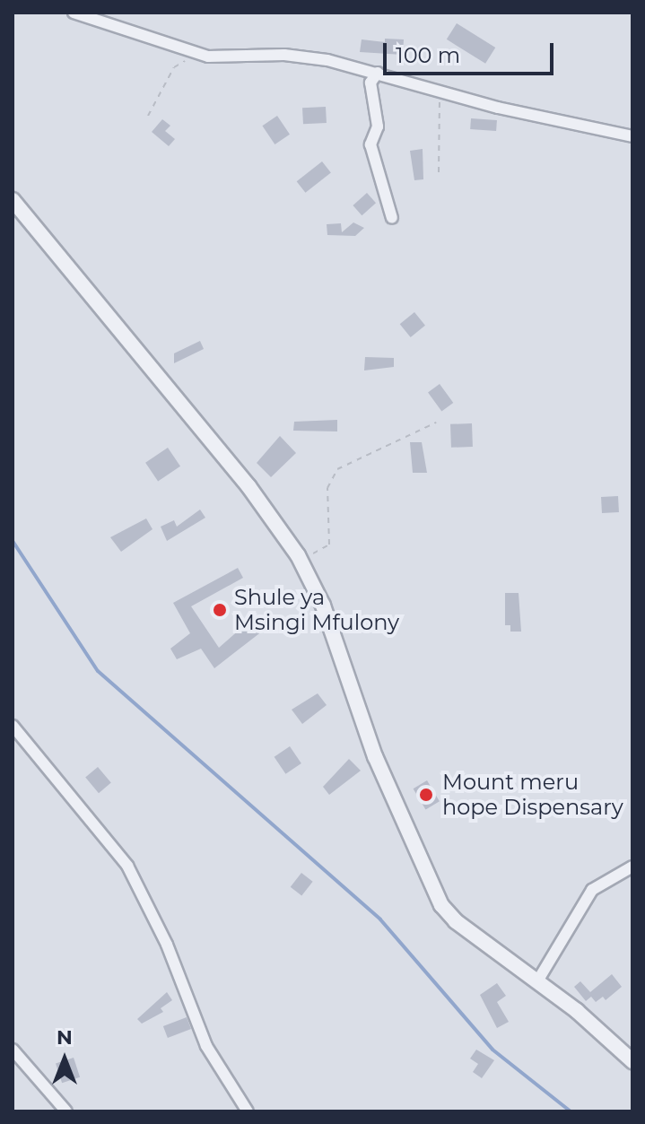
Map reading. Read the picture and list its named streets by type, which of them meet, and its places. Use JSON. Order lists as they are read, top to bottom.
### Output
{
  "places": ["Shule ya Msingi Mfulony", "Mount meru hope Dispensary"],
  "scale_bar": "100 m",
  "north": "top"
}
